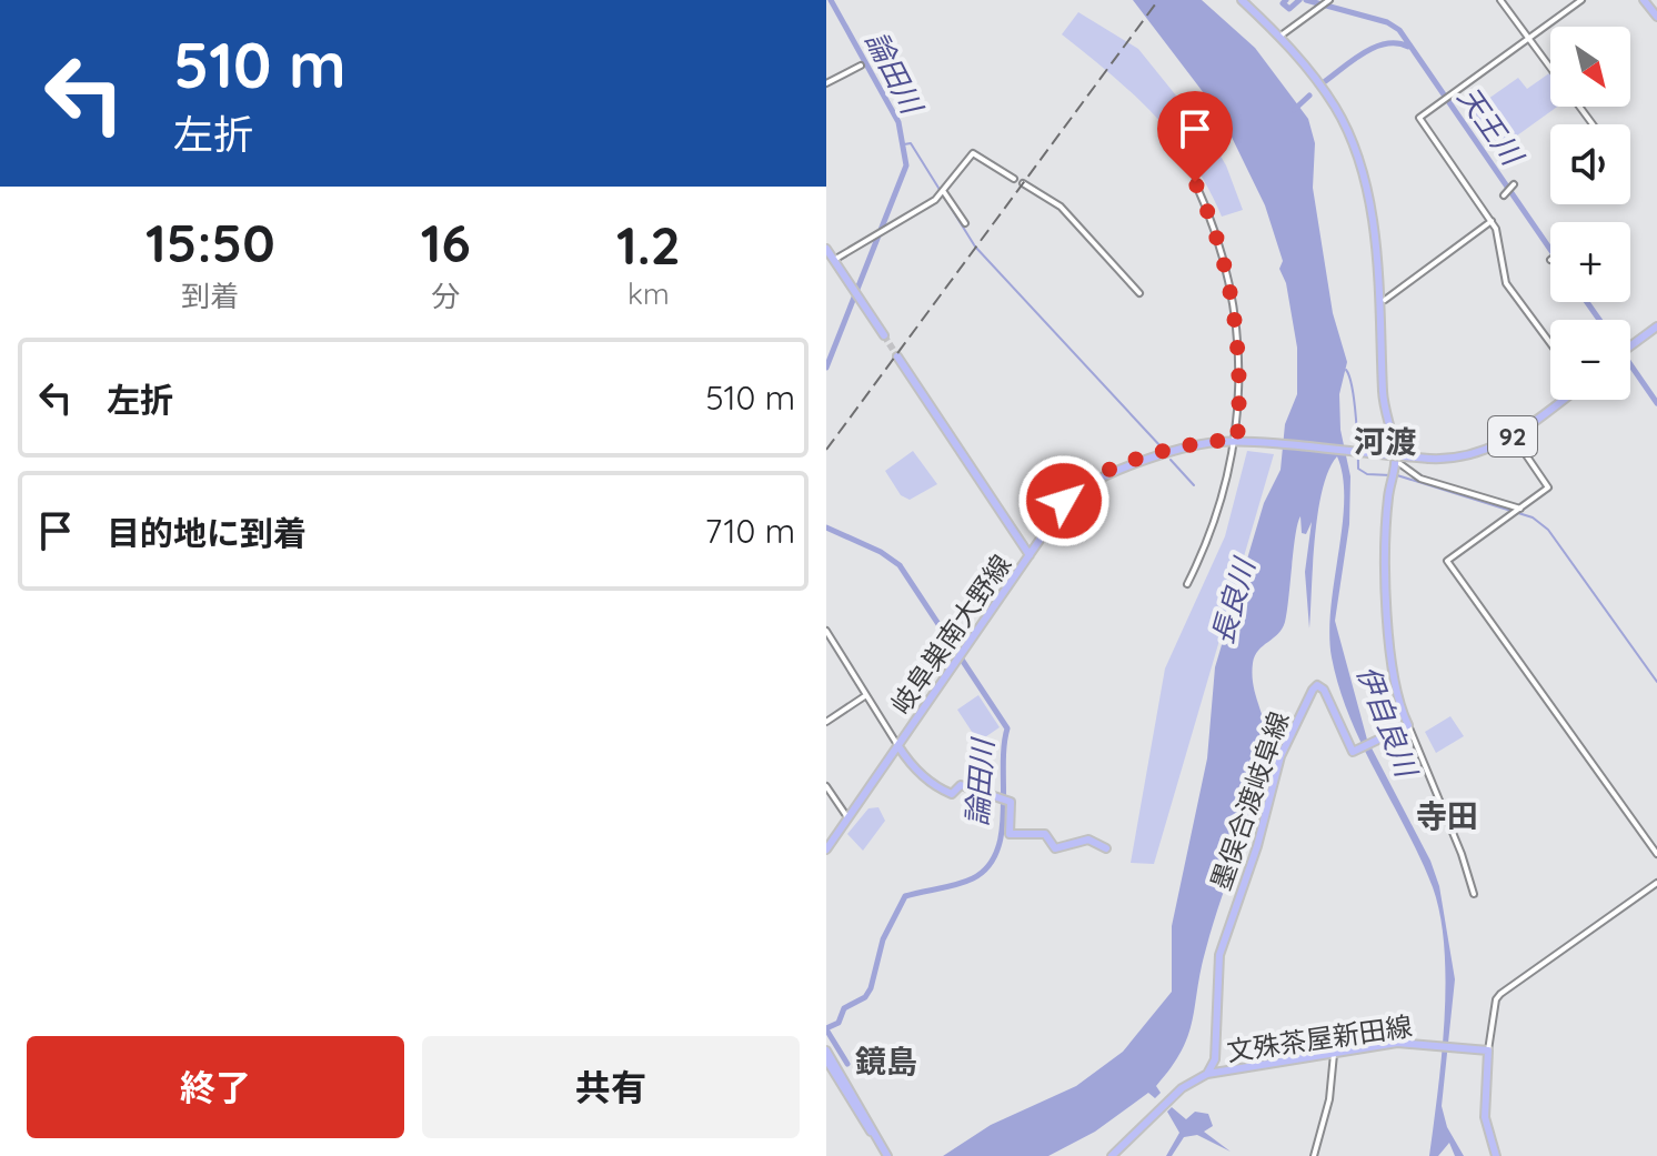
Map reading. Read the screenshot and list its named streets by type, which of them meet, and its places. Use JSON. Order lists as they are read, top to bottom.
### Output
{
  "streets": {
    "main road": [
      "92",
      "岐阜巣南大野線",
      "墨俣合渡岐阜線",
      "文殊茶屋新田線"
    ]
  },
  "crossings": [
    ["92", "岐阜巣南大野線"],
    ["墨俣合渡岐阜線", "文殊茶屋新田線"]
  ],
  "districts": ["河渡", "寺田", "鏡島"],
  "water": [
    "論田川",
    "天王川",
    "長良川",
    "伊自良川"
  ],
  "north": "bottom right",
  "page": {
    "turn": ["510 m", "左折"],
    "map_buttons": ["+", "−"],
    "eta": [
      "15:50",
      "到着",
      "16",
      "分",
      "1.2",
      "km"
    ],
    "list": [
      {
        "name": "左折",
        "value": "510 m"
      },
      {
        "name": "目的地に到着",
        "value": "710 m"
      }
    ],
    "buttons": ["終了", "共有"]
  }
}
